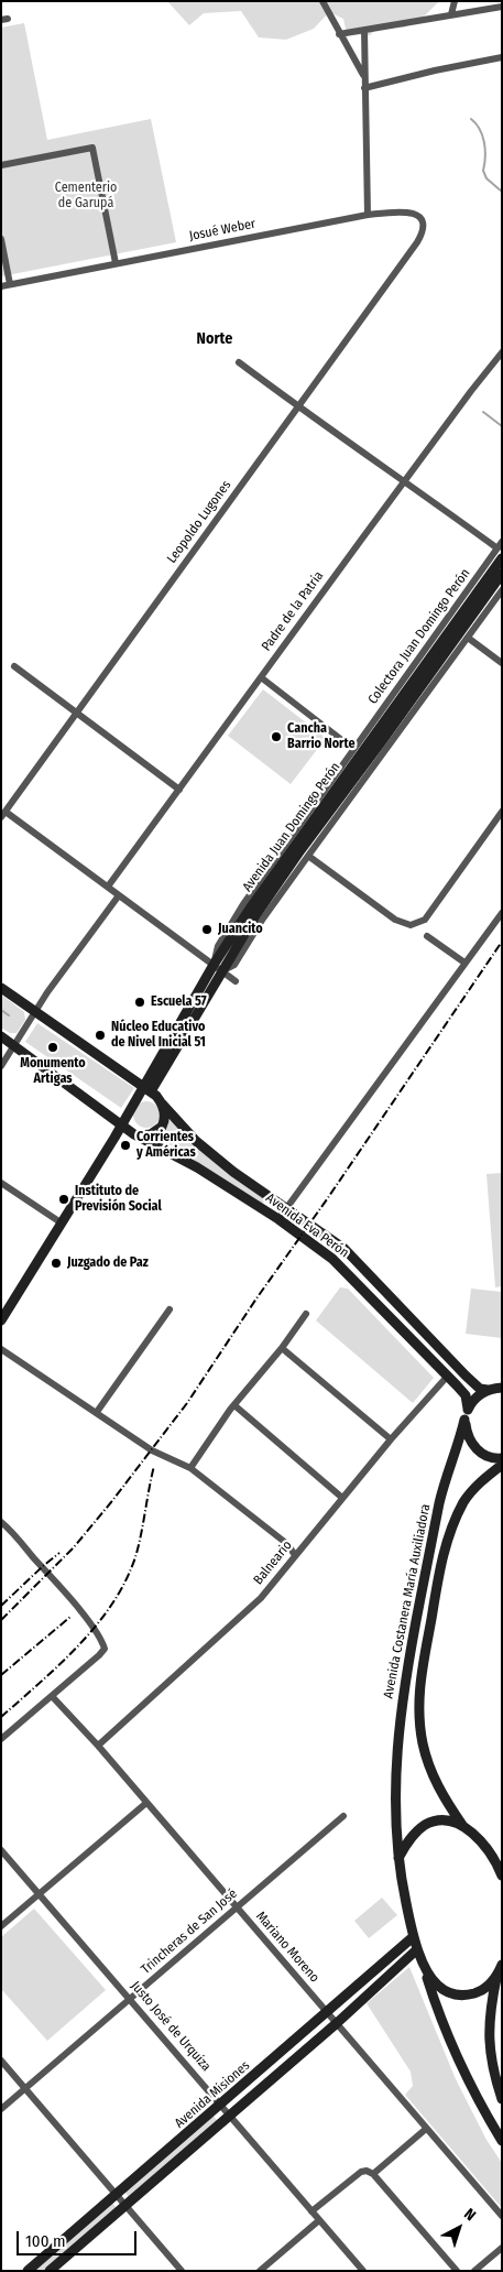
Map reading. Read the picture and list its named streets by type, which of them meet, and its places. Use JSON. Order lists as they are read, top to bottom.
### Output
{
  "streets": {
    "main road": [
      "Avenida Juan Domingo Perón",
      "Avenida Eva Perón",
      "Avenida Costanera María Auxiliadora",
      "Avenida Misiones"
    ],
    "street": [
      "Josué Weber",
      "Leopoldo Lugones",
      "Padre de la Patria",
      "Colectora Juan Domingo Perón",
      "Balneario",
      "Trincheras de San José",
      "Mariano Moreno",
      "Justo José de Urquiza"
    ]
  },
  "crossings": [
    ["Josué Weber", "Leopoldo Lugones"],
    ["Colectora Juan Domingo Perón", "Avenida Juan Domingo Perón"],
    ["Avenida Juan Domingo Perón", "Avenida Eva Perón"],
    ["Avenida Eva Perón", "Balneario"],
    ["Avenida Eva Perón", "Avenida Costanera María Auxiliadora"],
    ["Balneario", "Mariano Moreno"],
    ["Avenida Costanera María Auxiliadora", "Avenida Misiones"],
    ["Trincheras de San José", "Mariano Moreno"],
    ["Trincheras de San José", "Justo José de Urquiza"],
    ["Mariano Moreno", "Avenida Misiones"],
    ["Justo José de Urquiza", "Avenida Misiones"]
  ],
  "districts": ["Norte"],
  "parks": ["Cementerio de Garupá"],
  "places": [
    "Cancha Barrio Norte",
    "Juancito",
    "Escuela 57",
    "Núcleo Educativo de Nivel Inicial 51",
    "Monumento Artigas",
    "Corrientes y Américas",
    "Instituto de Previsión Social",
    "Juzgado de Paz"
  ],
  "scale_bar": "100 m",
  "north": "top right"
}
